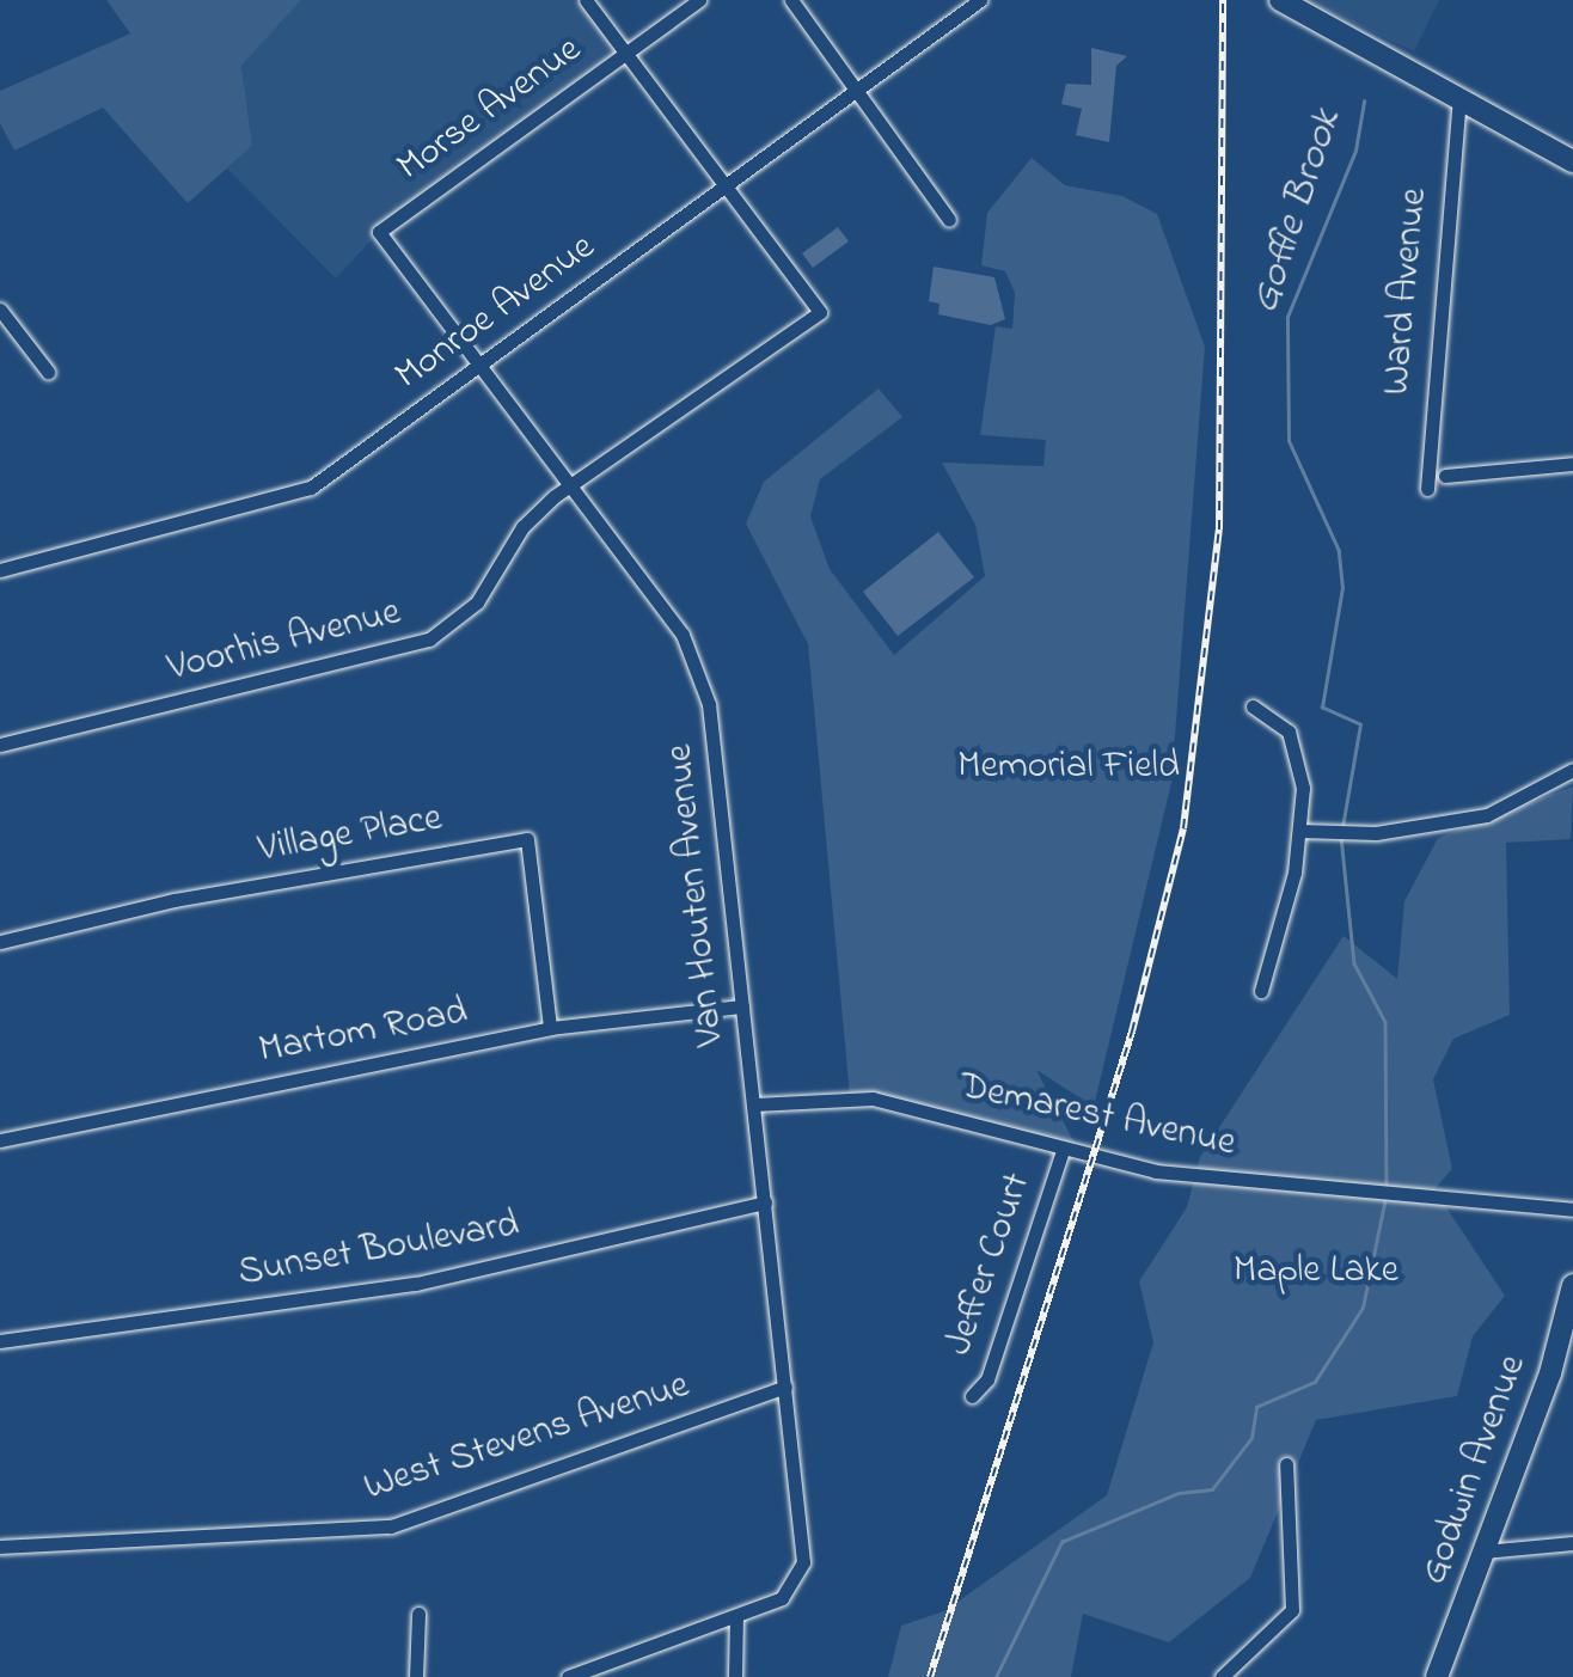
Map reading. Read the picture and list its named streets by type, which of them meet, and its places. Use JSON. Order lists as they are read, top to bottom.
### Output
{
  "streets": {
    "main road": ["Godwin Avenue"],
    "street": [
      "Morse Avenue",
      "Ward Avenue",
      "Monroe Avenue",
      "Voorhis Avenue",
      "Village Place",
      "Van Houten Avenue",
      "Martom Road",
      "Demarest Avenue",
      "Sunset Boulevard",
      "Jeffer Court",
      "West Stevens Avenue"
    ]
  },
  "crossings": [
    ["Morse Avenue", "Van Houten Avenue"],
    ["Monroe Avenue", "Voorhis Avenue"],
    ["Monroe Avenue", "Van Houten Avenue"],
    ["Voorhis Avenue", "Van Houten Avenue"],
    ["Village Place", "Martom Road"],
    ["Van Houten Avenue", "Martom Road"],
    ["Van Houten Avenue", "Demarest Avenue"],
    ["Van Houten Avenue", "Sunset Boulevard"],
    ["Van Houten Avenue", "West Stevens Avenue"],
    ["Demarest Avenue", "Jeffer Court"]
  ],
  "water": ["Goffle Brook"],
  "parks": ["Memorial Field", "Maple Lake"]
}
